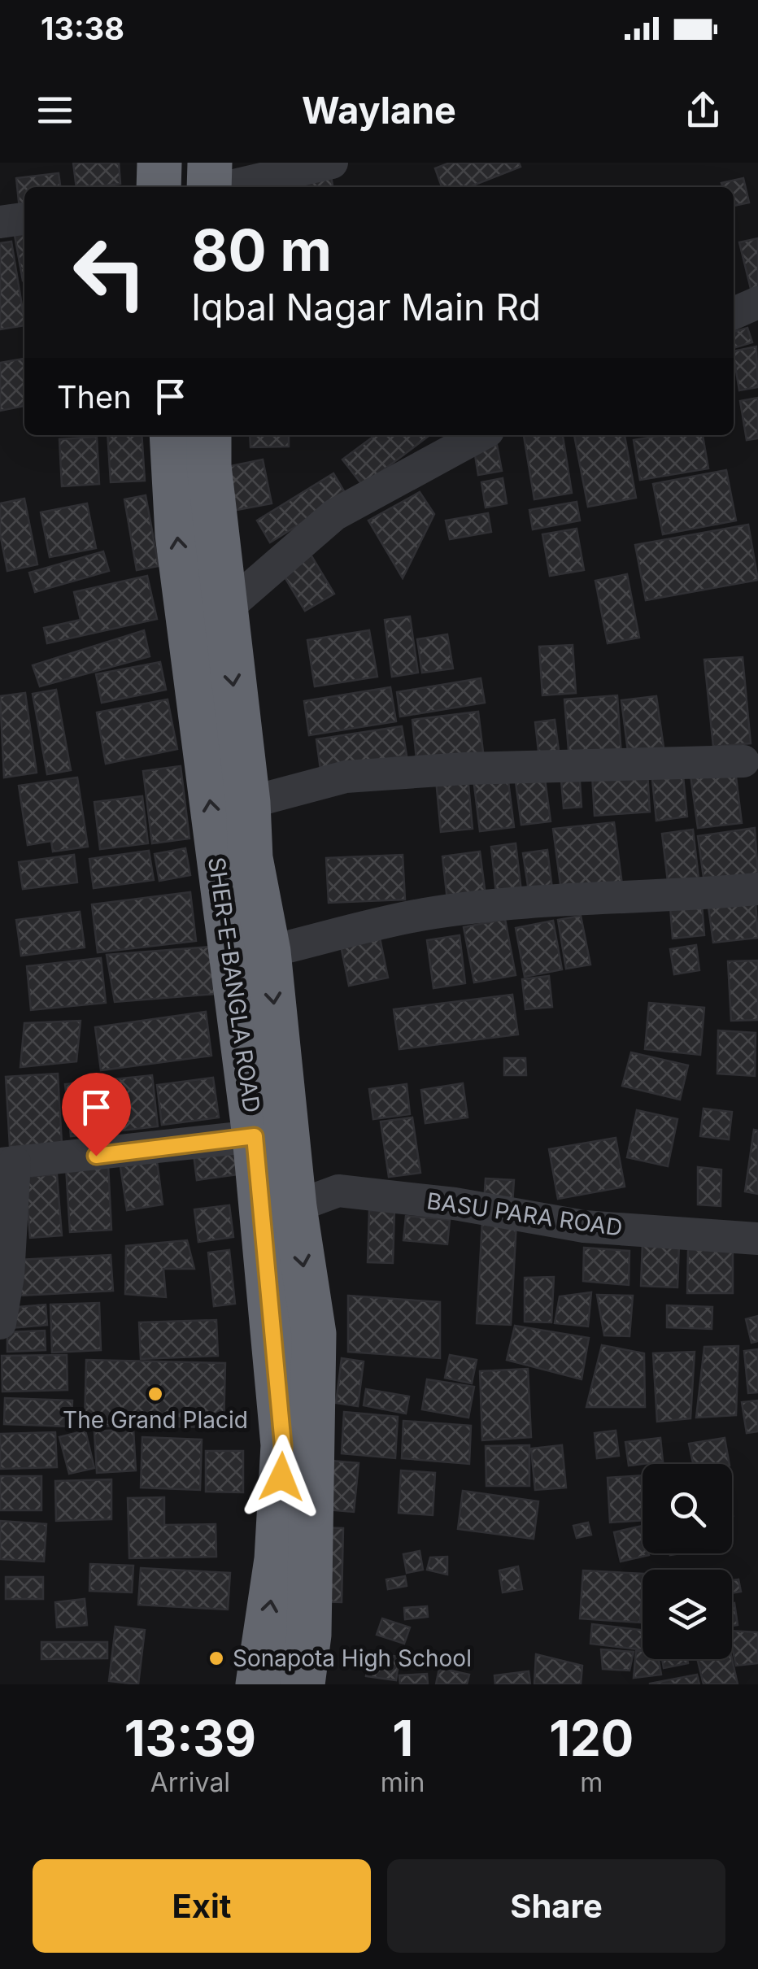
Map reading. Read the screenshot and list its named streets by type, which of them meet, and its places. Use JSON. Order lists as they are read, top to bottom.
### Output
{
  "streets": {
    "highway": ["SHER-E-BANGLA ROAD"],
    "street": ["BASU PARA ROAD"]
  },
  "crossings": [
    ["SHER-E-BANGLA ROAD", "BASU PARA ROAD"]
  ],
  "places": ["The Grand Placid", "Sonapota High School"],
  "page": {
    "status": "13:38",
    "header": "Waylane",
    "turn": ["80 m", "Iqbal Nagar Main Rd"],
    "then": "Then",
    "eta": [
      "13:39",
      "Arrival",
      "1",
      "min",
      "120",
      "m"
    ],
    "buttons": ["Exit", "Share"]
  }
}
